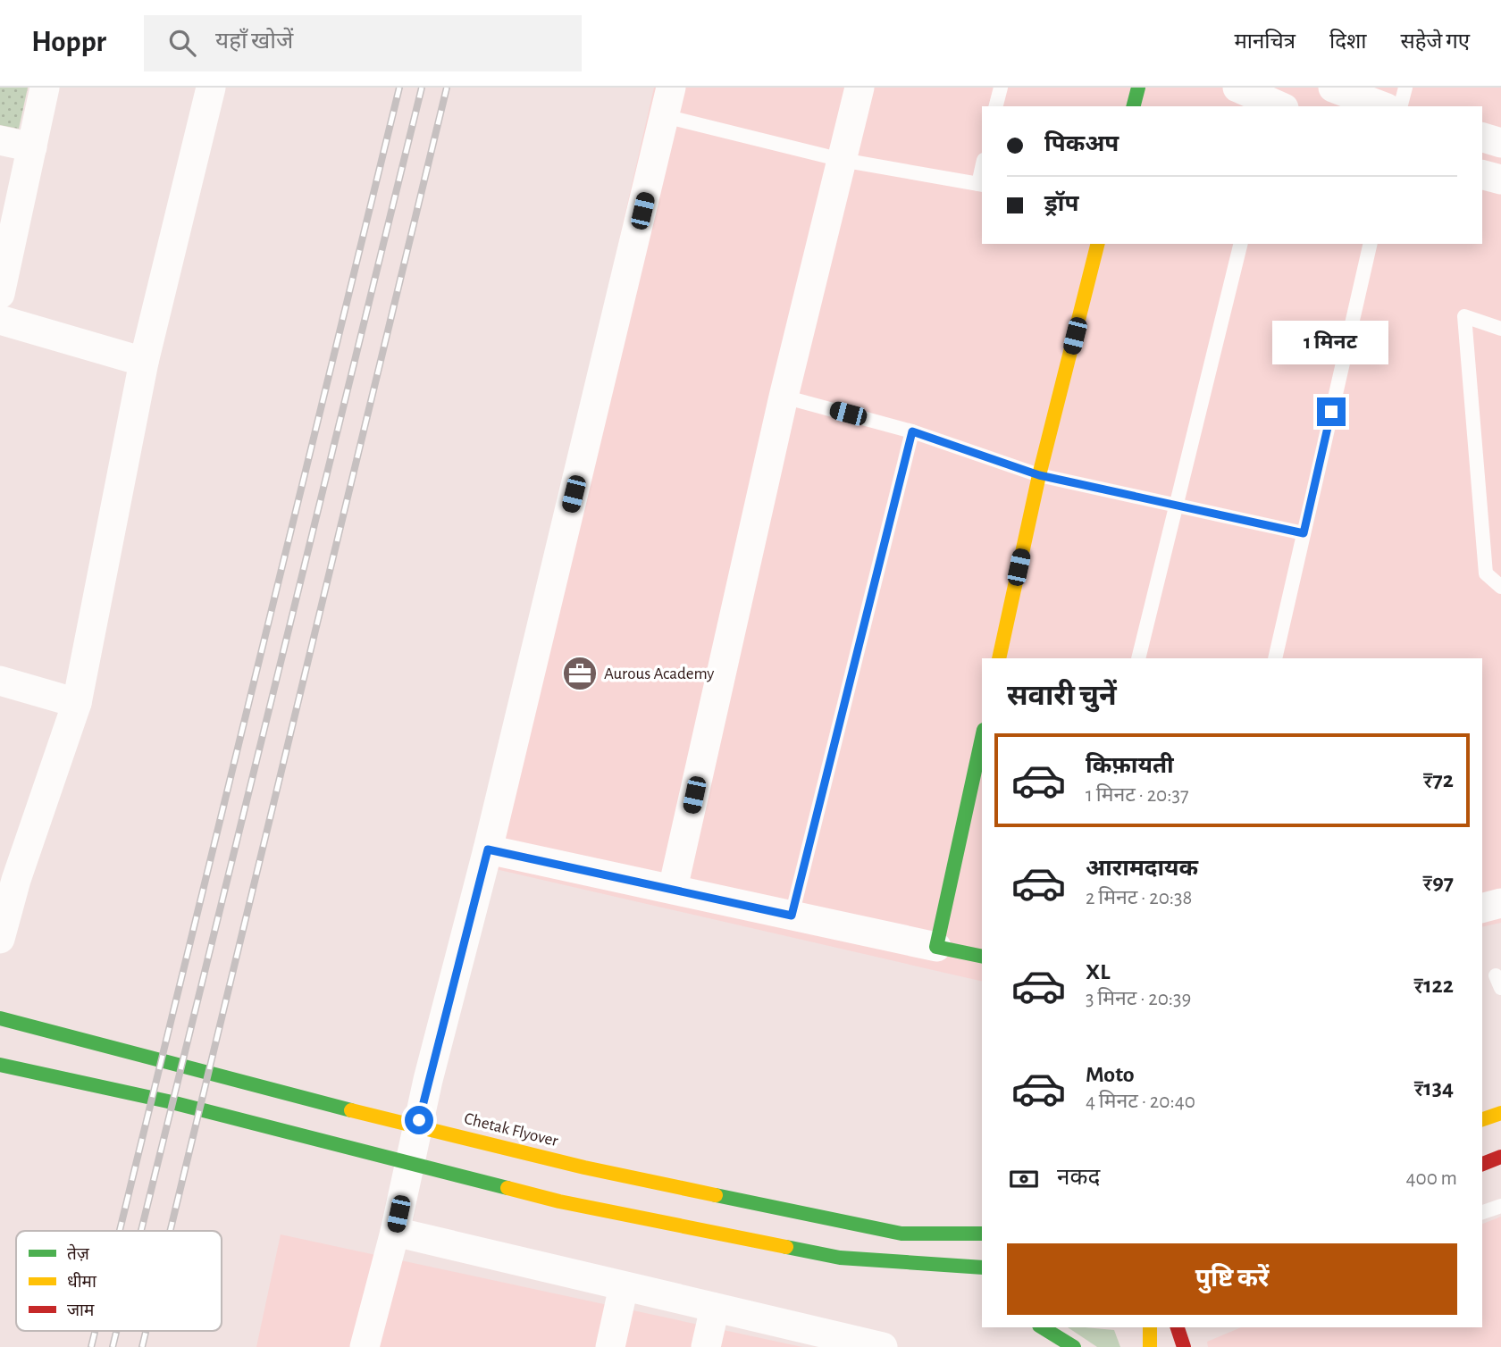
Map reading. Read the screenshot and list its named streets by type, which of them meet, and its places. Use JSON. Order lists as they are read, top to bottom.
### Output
{
  "streets": {
    "main road": ["Chetak Flyover"]
  },
  "places": {
    "office": ["Aurous Academy"]
  },
  "legend": ["तेज़", "धीमा", "जाम"],
  "page": {
    "header": "Hoppr",
    "search": "यहाँ खोजें",
    "nav": ["मानचित्र", "दिशा", "सहेजे गए"],
    "banner": ["पिकअप", "ड्रॉप"],
    "bubble": "1 मिनट",
    "heading": "सवारी चुनें",
    "list": [
      {
        "name": "किफ़ायती",
        "note": "1 मिनट · 20:37",
        "value": "₹72"
      },
      {
        "name": "आरामदायक",
        "note": "2 मिनट · 20:38",
        "value": "₹97"
      },
      {
        "name": "XL",
        "note": "3 मिनट · 20:39",
        "value": "₹122"
      },
      {
        "name": "Moto",
        "note": "4 मिनट · 20:40",
        "value": "₹134"
      }
    ],
    "pay": ["नकद", "400 m"],
    "buttons": "पुष्टि करें"
  }
}
